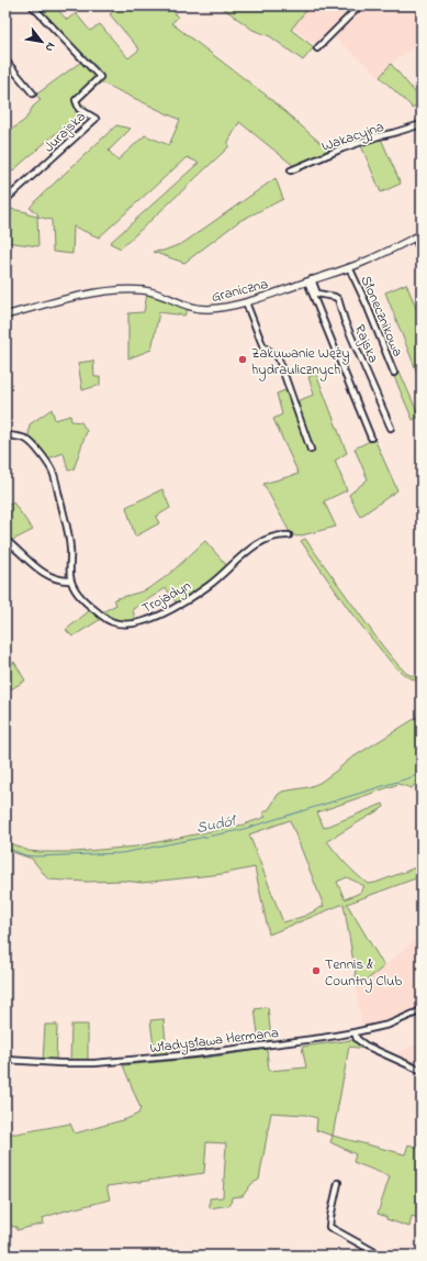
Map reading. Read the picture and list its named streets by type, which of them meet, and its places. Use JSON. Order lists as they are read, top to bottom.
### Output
{
  "streets": {
    "street": [
      "Jurajska",
      "Wakacyjna",
      "Graniczna",
      "Słonecznikowa",
      "Rajska",
      "Trojadyn",
      "Władysława Hermana"
    ]
  },
  "crossings": [
    ["Graniczna", "Słonecznikowa"],
    ["Graniczna", "Rajska"]
  ],
  "water": ["Sudół"],
  "places": ["Zakuwanie Węży hydraulicznych", "Tennis & Country Club"],
  "north": "bottom right"
}
